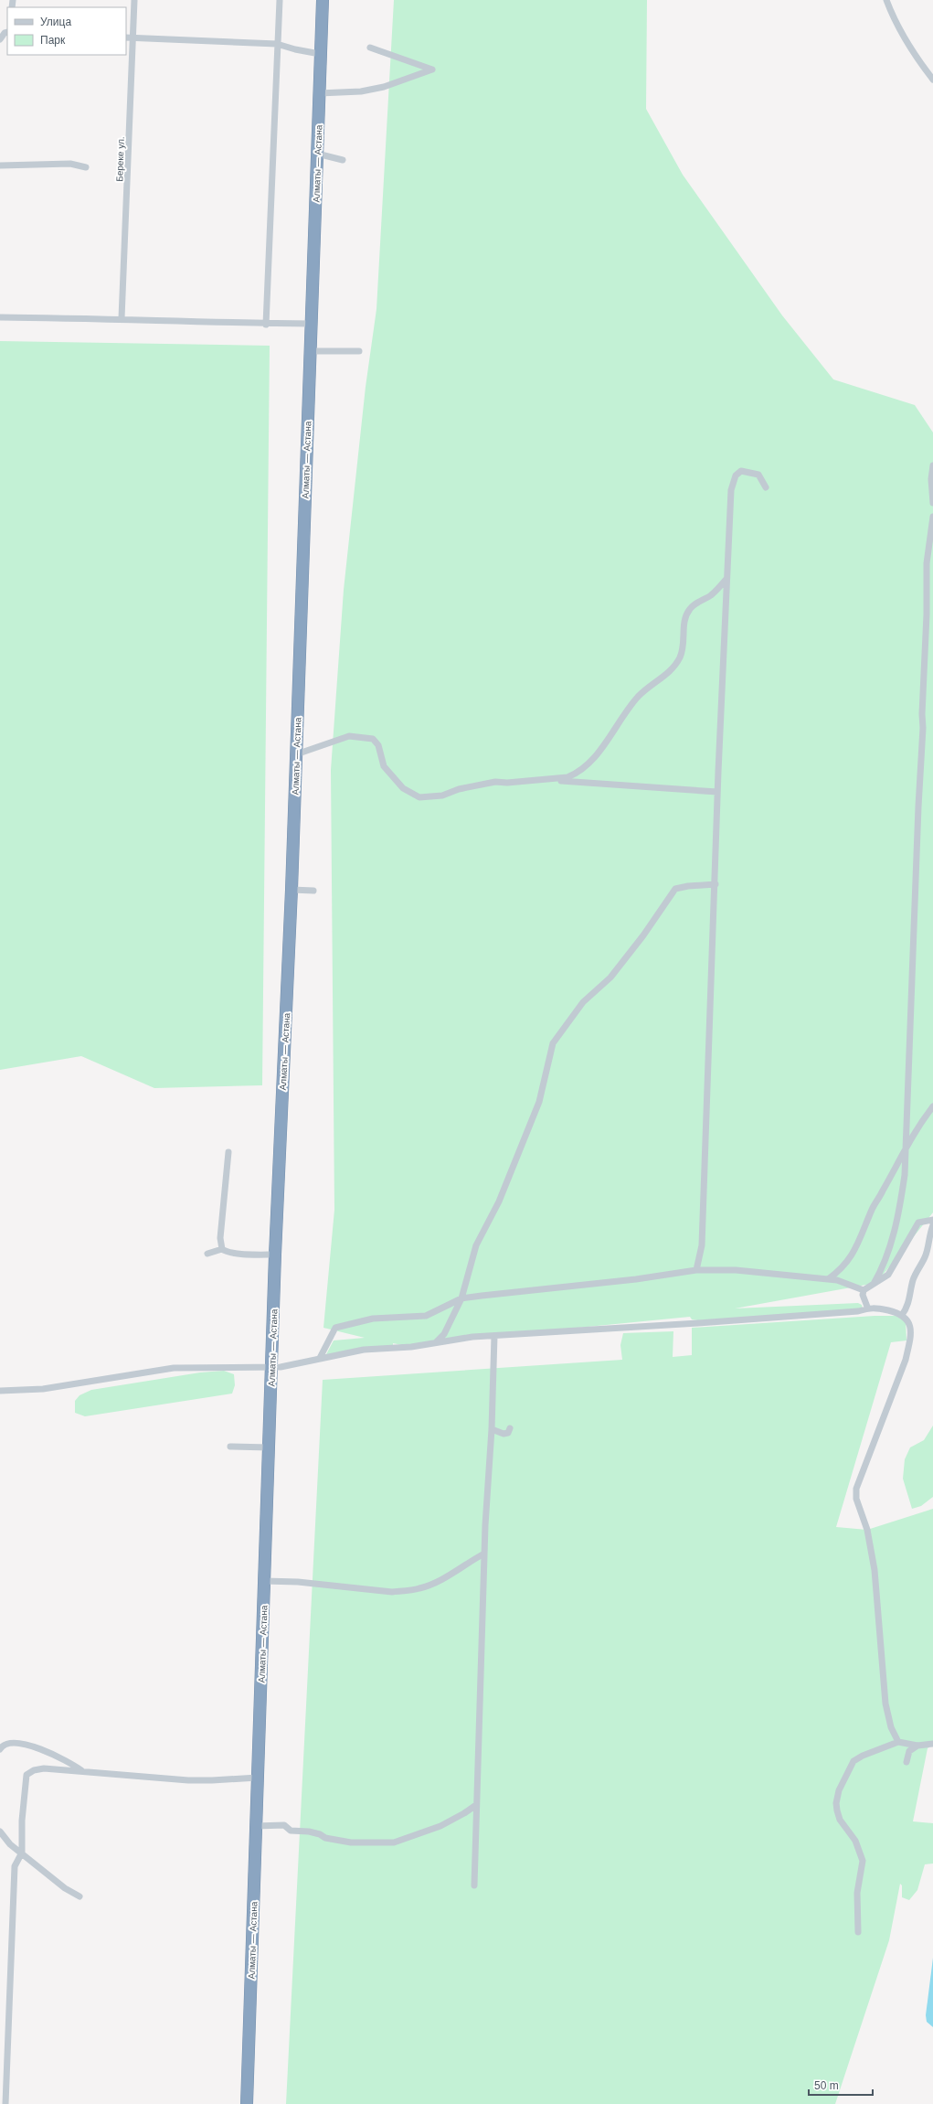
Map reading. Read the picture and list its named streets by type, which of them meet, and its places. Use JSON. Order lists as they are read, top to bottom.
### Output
{
  "streets": {
    "highway": ["Алматы — Астана"],
    "street": ["Береке ул."]
  },
  "legend": ["Улица", "Парк"],
  "scale_bar": "50 m"
}
